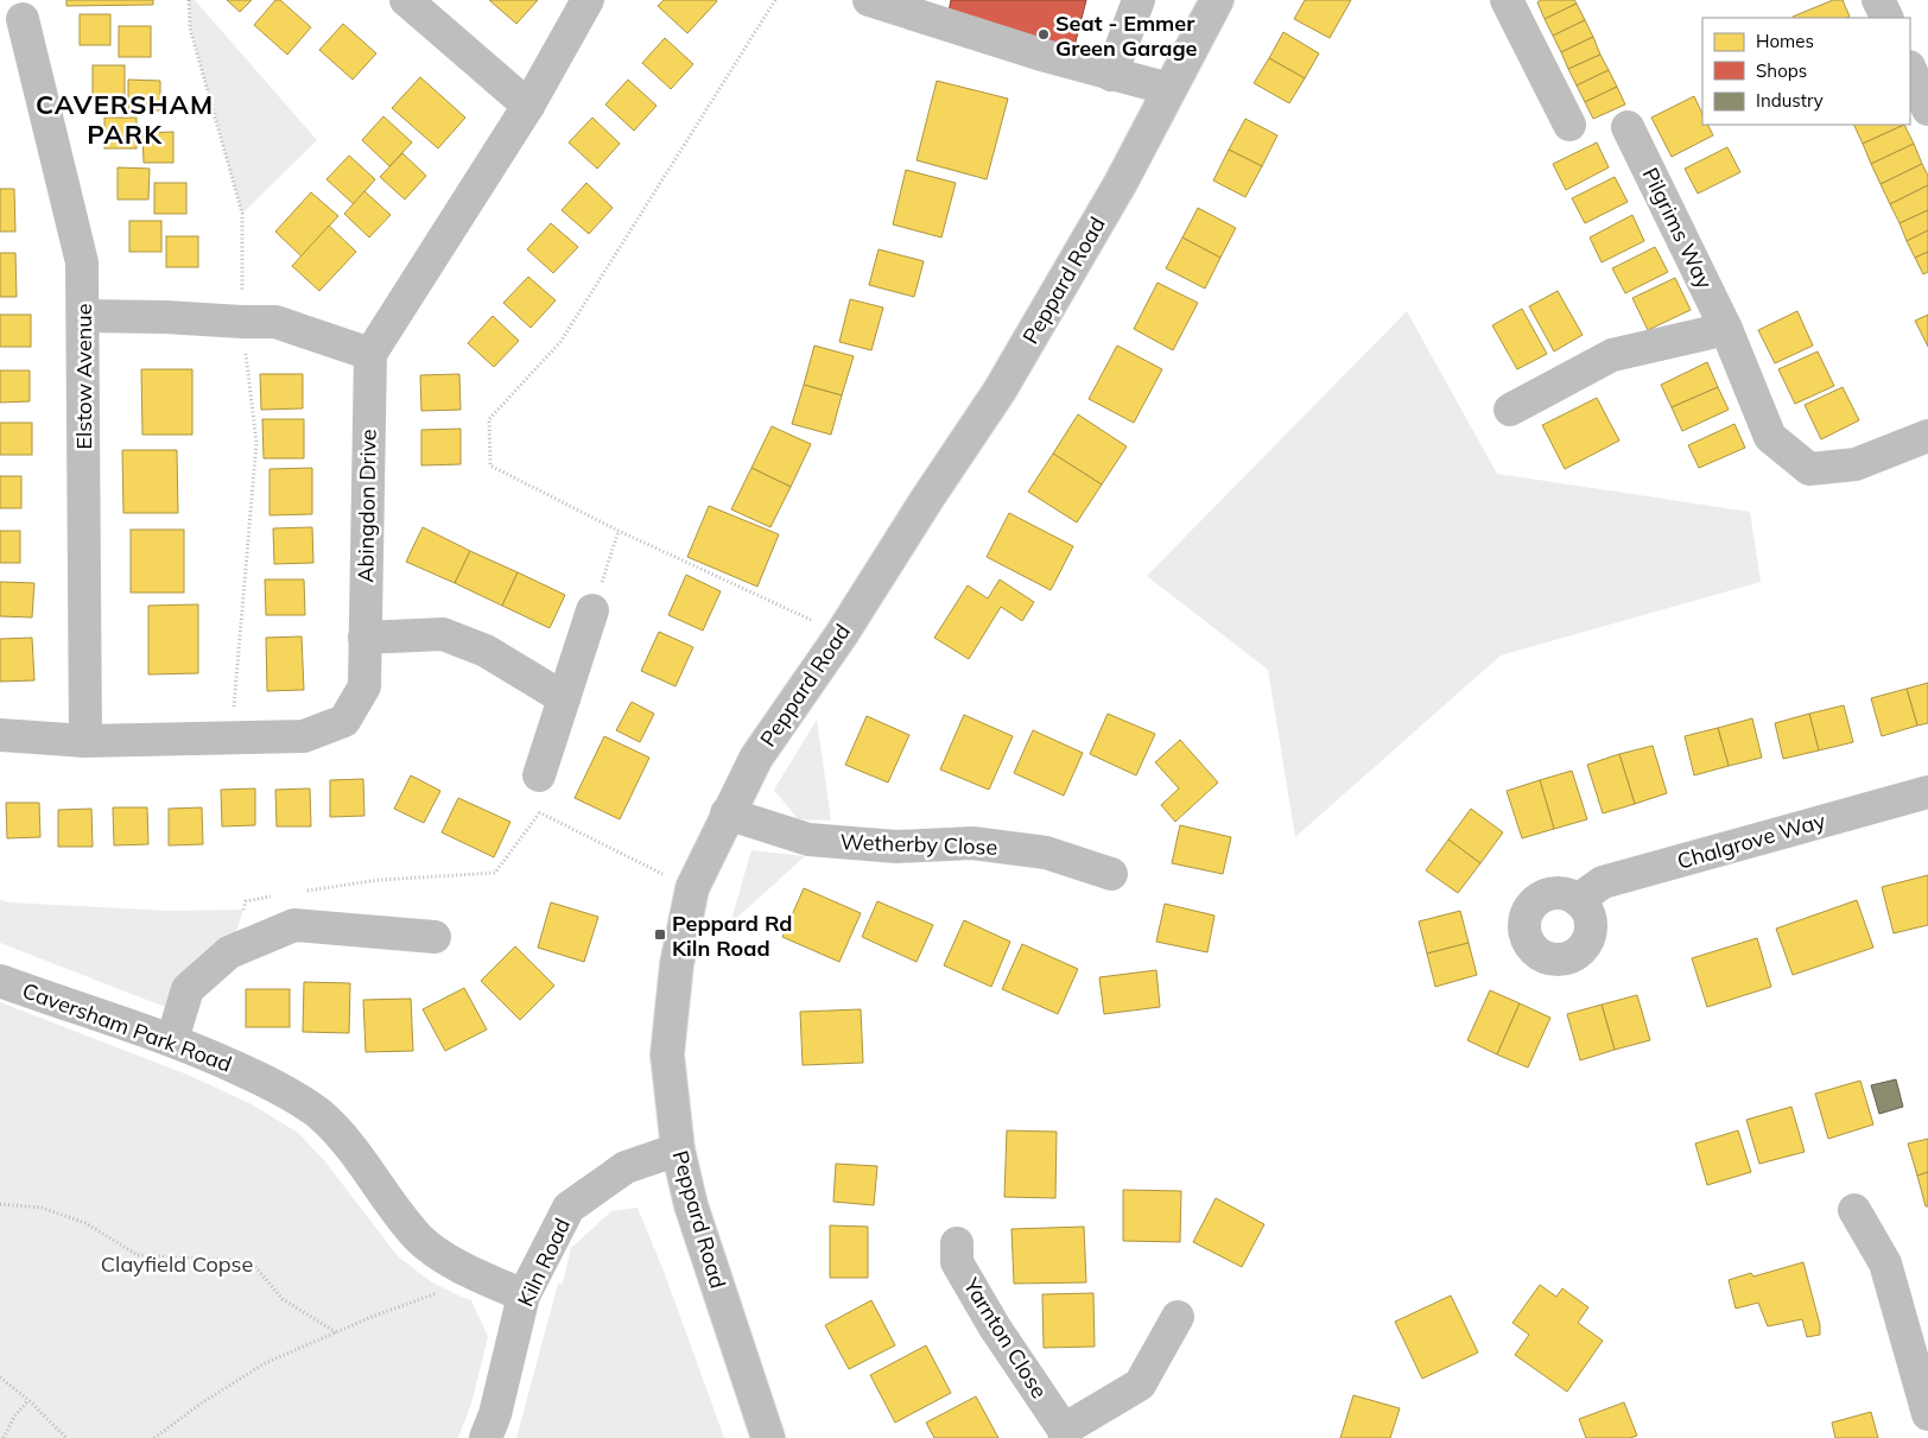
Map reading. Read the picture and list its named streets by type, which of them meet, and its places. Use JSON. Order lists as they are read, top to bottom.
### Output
{
  "streets": {
    "street": [
      "Pilgrims Way",
      "Peppard Road",
      "Elstow Avenue",
      "Abingdon Drive",
      "Chalgrove Way",
      "Wetherby Close",
      "Caversham Park Road",
      "Kiln Road",
      "Yarnton Close"
    ]
  },
  "crossings": [
    ["Peppard Road", "Wetherby Close"],
    ["Peppard Road", "Kiln Road"],
    ["Elstow Avenue", "Abingdon Drive"],
    ["Caversham Park Road", "Kiln Road"]
  ],
  "districts": ["CAVERSHAM PARK"],
  "parks": ["Clayfield Copse"],
  "places": {
    "other": ["Seat - Emmer Green Garage"],
    "transit": ["Peppard Rd Kiln Road"]
  },
  "legend": ["Homes", "Shops", "Industry"]
}
